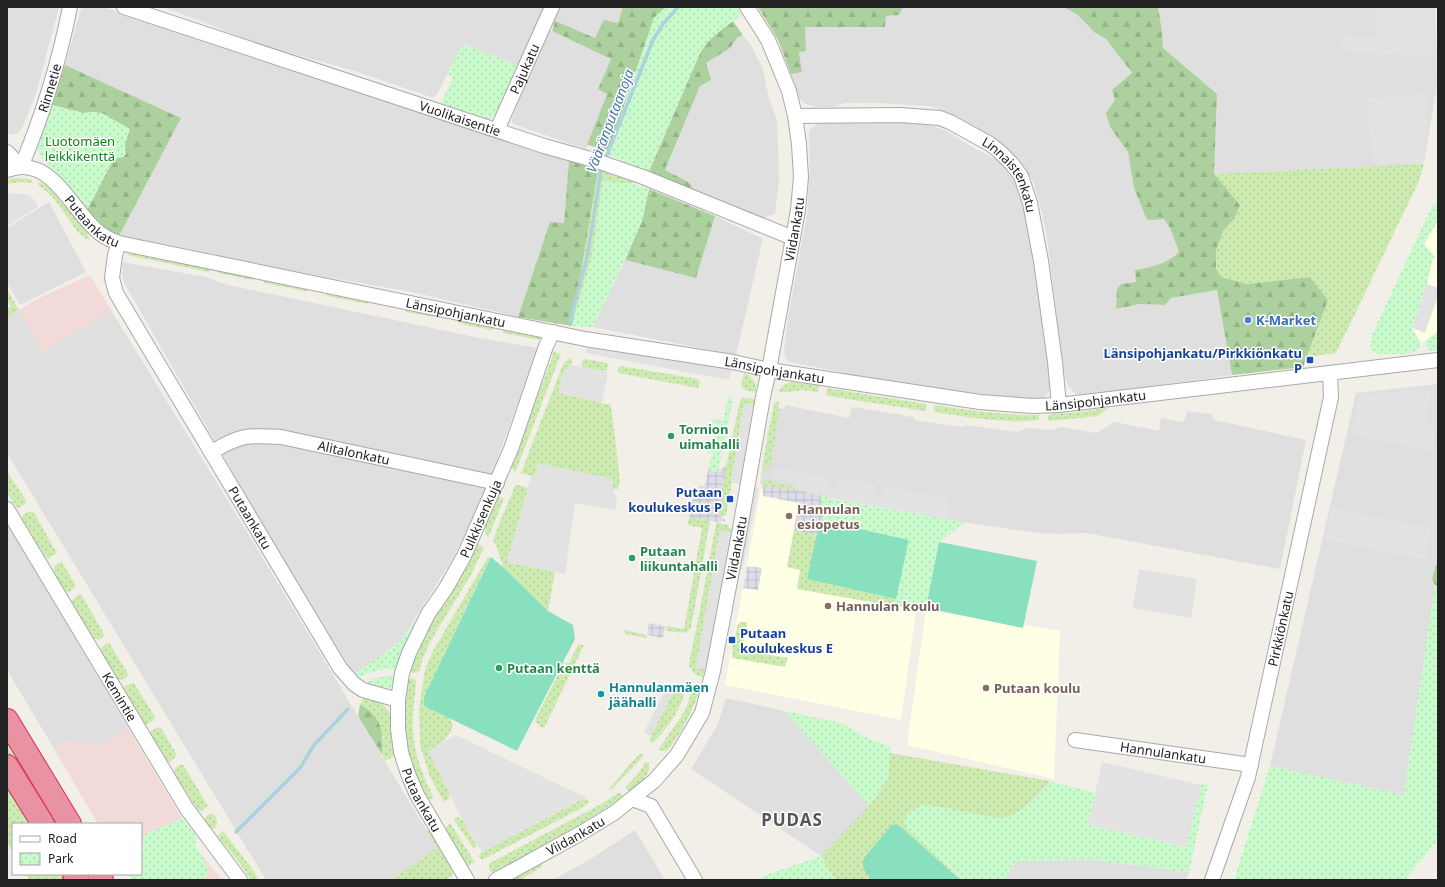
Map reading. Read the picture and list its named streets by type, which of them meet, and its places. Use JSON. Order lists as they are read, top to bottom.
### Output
{
  "streets": {
    "street": [
      "Pajukatu",
      "Rinnetie",
      "Vuolikaisentie",
      "Linnaistenkatu",
      "Putaankatu",
      "Viidankatu",
      "Länsipohjankatu",
      "Alitalonkatu",
      "Pulkkisenkuja",
      "Pirkkiönkatu",
      "Kemintie",
      "Hannulankatu"
    ]
  },
  "crossings": [
    ["Pajukatu", "Vuolikaisentie"],
    ["Rinnetie", "Putaankatu"],
    ["Vuolikaisentie", "Viidankatu"],
    ["Linnaistenkatu", "Viidankatu"],
    ["Linnaistenkatu", "Länsipohjankatu"],
    ["Putaankatu", "Länsipohjankatu"],
    ["Putaankatu", "Alitalonkatu"],
    ["Putaankatu", "Pulkkisenkuja"],
    ["Viidankatu", "Länsipohjankatu"],
    ["Länsipohjankatu", "Pulkkisenkuja"],
    ["Länsipohjankatu", "Pirkkiönkatu"],
    ["Alitalonkatu", "Pulkkisenkuja"],
    ["Pirkkiönkatu", "Hannulankatu"]
  ],
  "districts": ["PUDAS"],
  "water": ["Vääränputaanoja"],
  "parks": ["Luotomäen leikkikenttä"],
  "places": {
    "other": [
      "K-Market",
      "Tornion uimahalli",
      "Hannulan esiopetus",
      "Putaan liikuntahalli",
      "Hannulan koulu",
      "Putaan kenttä",
      "Putaan koulu",
      "Hannulanmäen jäähalli"
    ],
    "transit": ["Länsipohjankatu/Pirkkiönkatu P", "Putaan koulukeskus P", "Putaan koulukeskus E"]
  },
  "legend": ["Road", "Park"]
}
